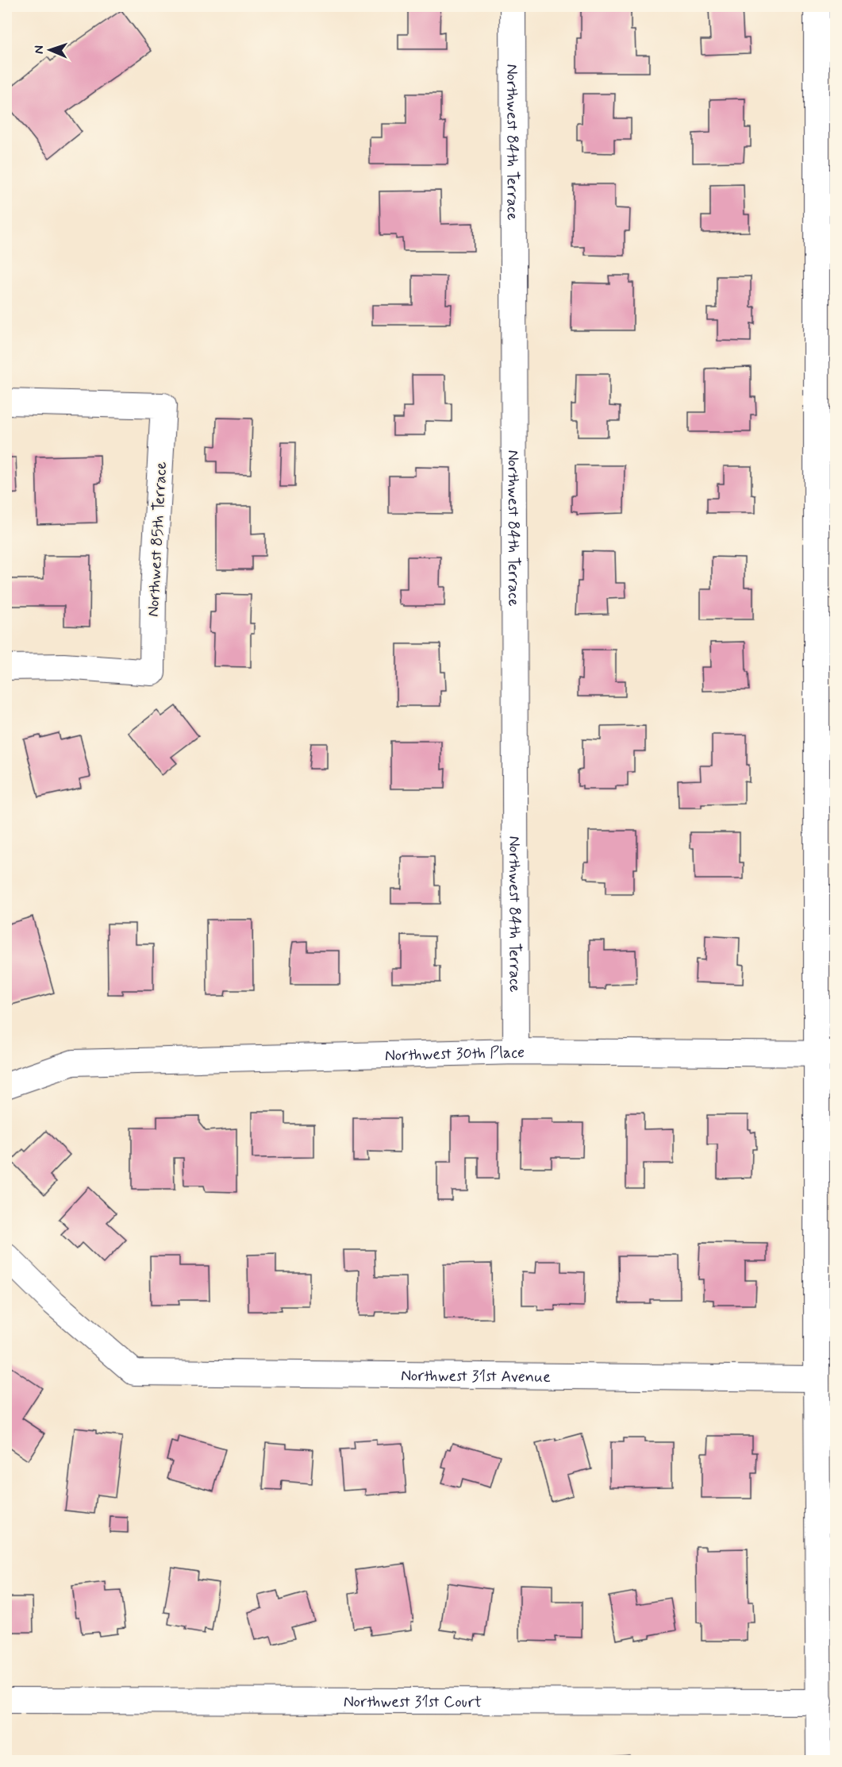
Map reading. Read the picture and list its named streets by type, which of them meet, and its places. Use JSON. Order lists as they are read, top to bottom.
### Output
{
  "streets": {
    "street": [
      "Northwest 84th Terrace",
      "Northwest 85th Terrace",
      "Northwest 30th Place",
      "Northwest 31st Avenue",
      "Northwest 31st Court"
    ]
  },
  "crossings": [
    ["Northwest 84th Terrace", "Northwest 30th Place"]
  ],
  "north": "left"
}
